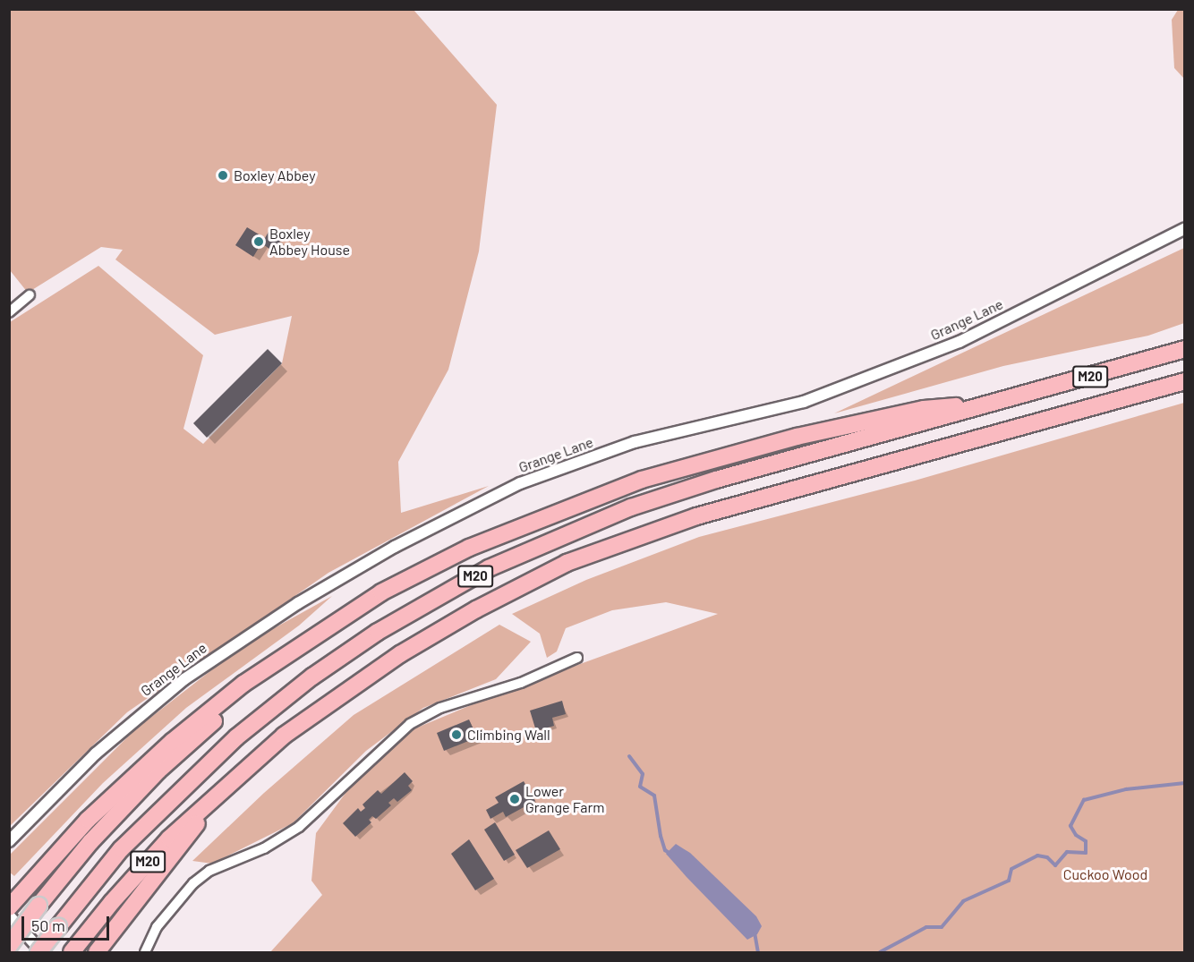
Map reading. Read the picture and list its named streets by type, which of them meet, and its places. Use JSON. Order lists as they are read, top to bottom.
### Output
{
  "streets": {
    "highway": ["M20"],
    "street": ["Grange Lane"]
  },
  "parks": ["Cuckoo Wood"],
  "places": [
    "Boxley Abbey",
    "Boxley Abbey House",
    "Climbing Wall",
    "Lower Grange Farm"
  ],
  "scale_bar": "50 m"
}
